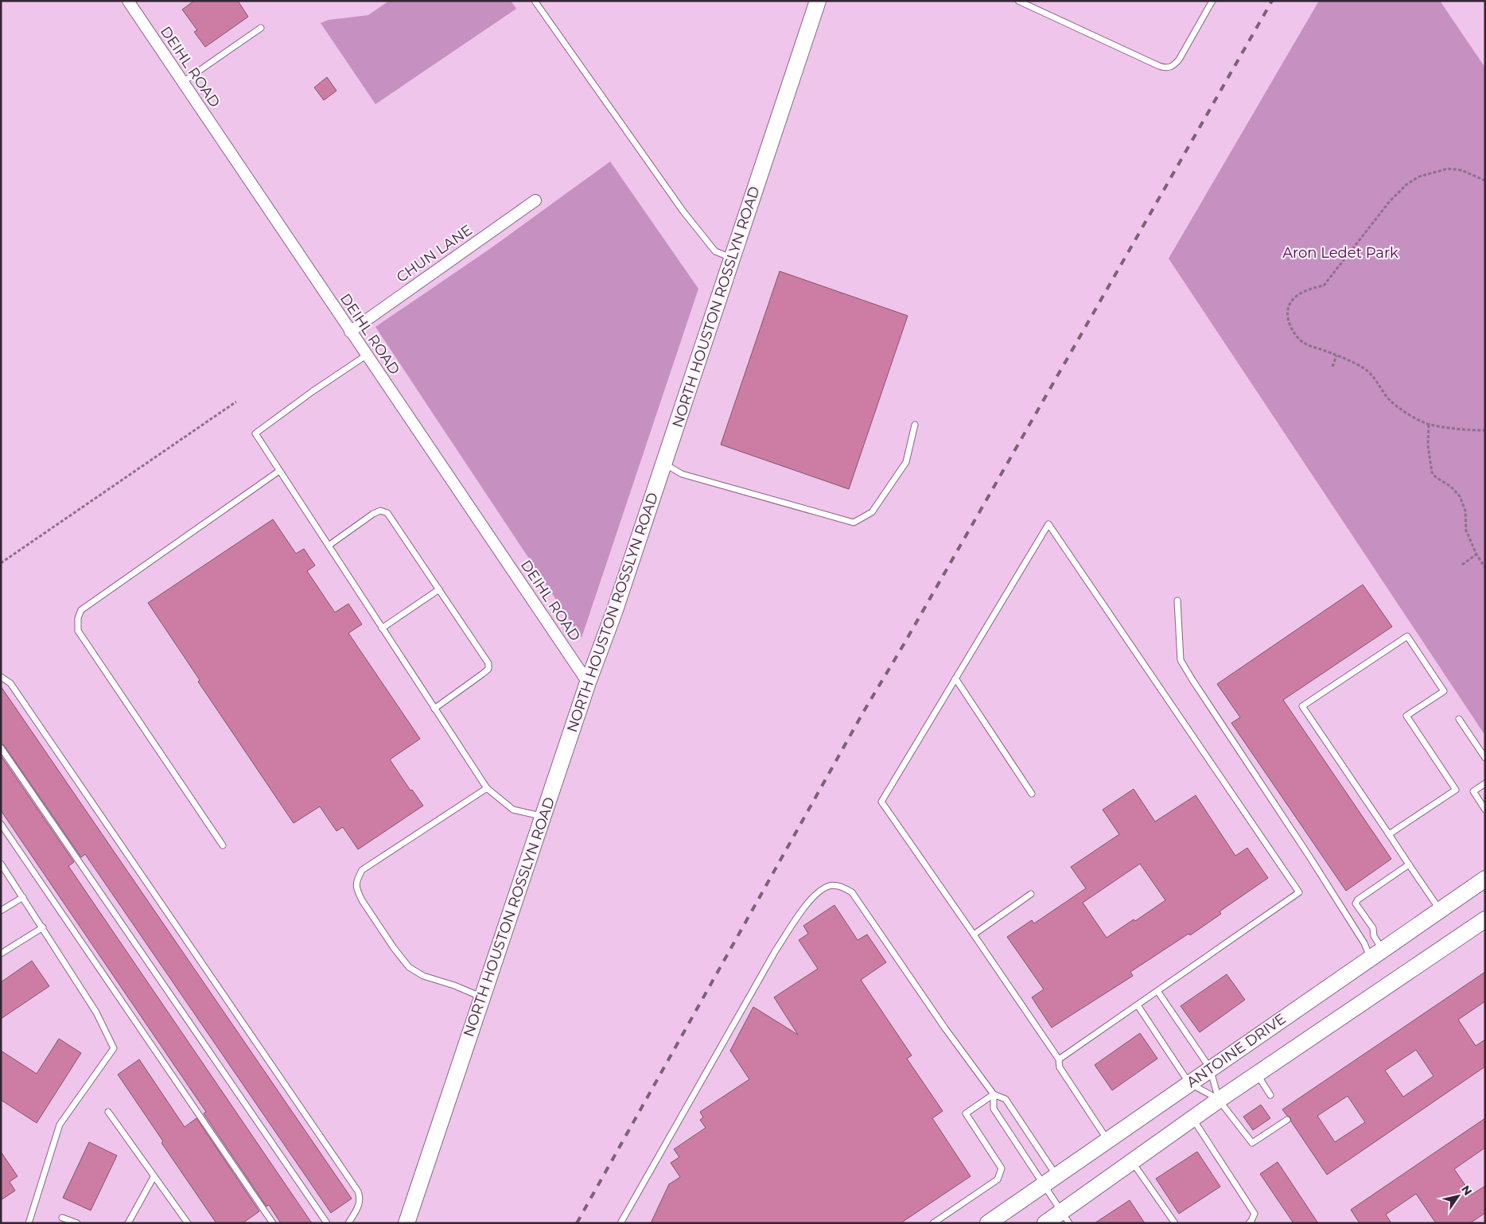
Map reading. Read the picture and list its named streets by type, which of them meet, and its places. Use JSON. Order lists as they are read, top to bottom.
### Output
{
  "streets": {
    "street": [
      "DEIHL ROAD",
      "CHUN LANE",
      "NORTH HOUSTON ROSSLYN ROAD",
      "ANTOINE DRIVE"
    ]
  },
  "crossings": [
    ["DEIHL ROAD", "CHUN LANE"],
    ["DEIHL ROAD", "NORTH HOUSTON ROSSLYN ROAD"]
  ],
  "parks": ["Aron Ledet Park"],
  "north": "top right"
}
